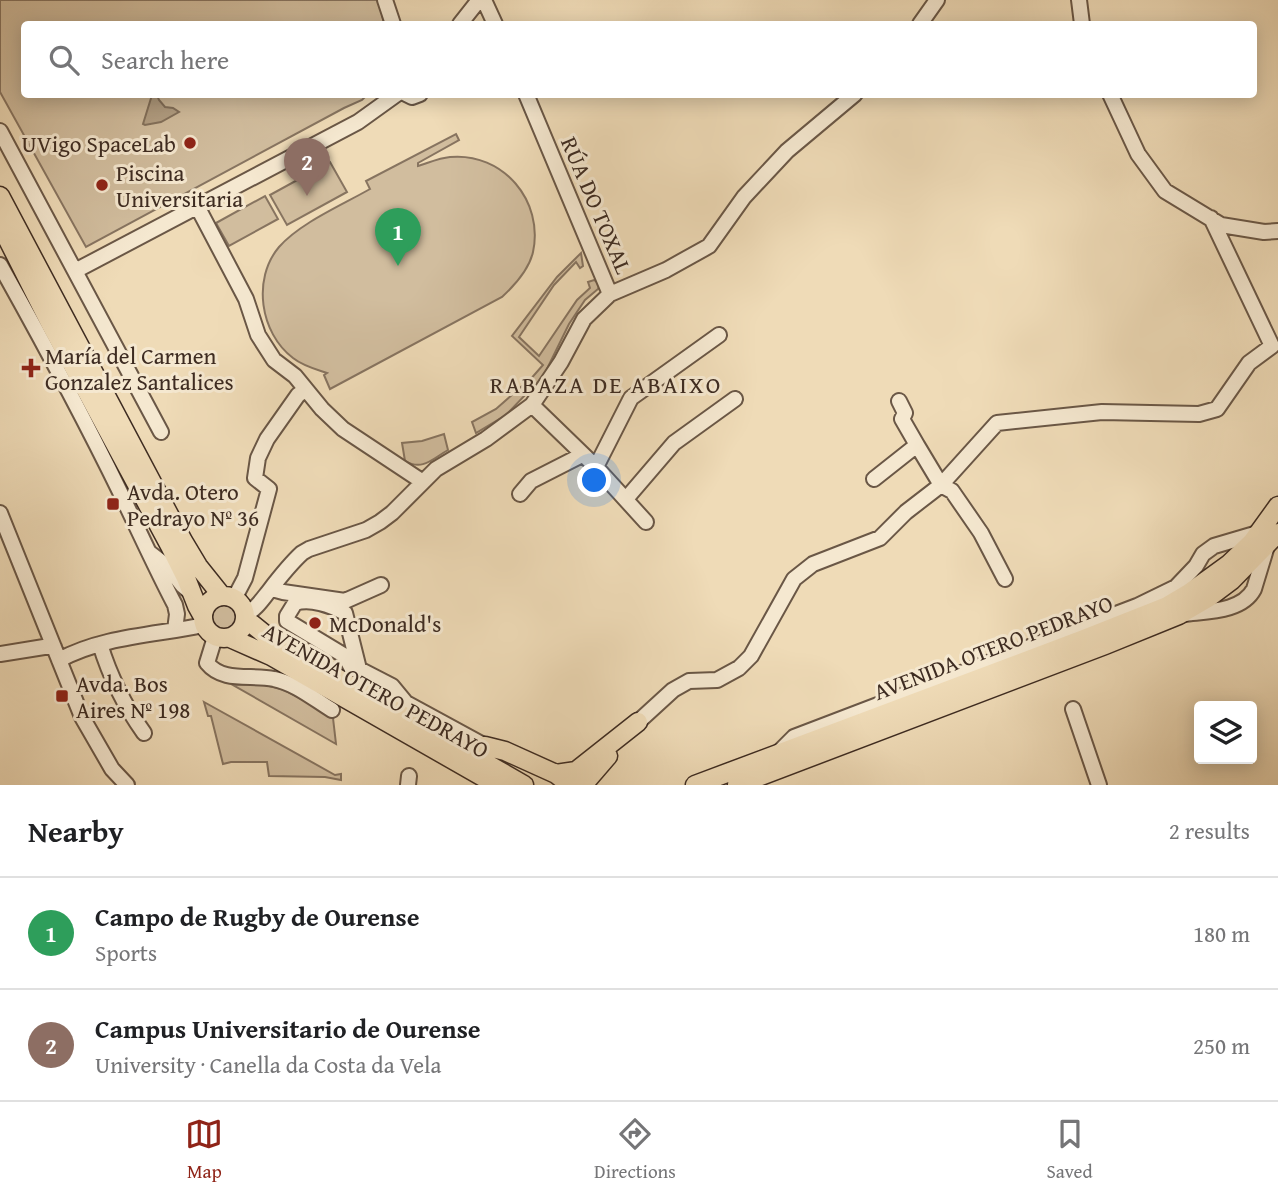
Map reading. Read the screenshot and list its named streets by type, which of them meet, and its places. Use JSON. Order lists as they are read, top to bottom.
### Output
{
  "streets": {
    "main road": ["AVENIDA OTERO PEDRAYO"],
    "street": ["RÚA DO TOXAL"]
  },
  "districts": ["RABAZA DE ABAIXO"],
  "places": {
    "other": ["UVigo SpaceLab", "Piscina Universitaria", "McDonald's"],
    "health": ["María del Carmen Gonzalez Santalices"],
    "transit": ["Avda. Otero Pedrayo Nº 36", "Avda. Bos Aires Nº 198"]
  },
  "page": {
    "search": "Search here",
    "pins": ["2", "1"],
    "heading": ["Nearby", "2 results"],
    "list": [
      {
        "mark": "1",
        "name": "Campo de Rugby de Ourense",
        "note": "Sports",
        "value": "180 m"
      },
      {
        "mark": "2",
        "name": "Campus Universitario de Ourense",
        "note": "University · Canella da Costa da Vela",
        "value": "250 m"
      }
    ],
    "nav": ["Map", "Directions", "Saved"]
  }
}
